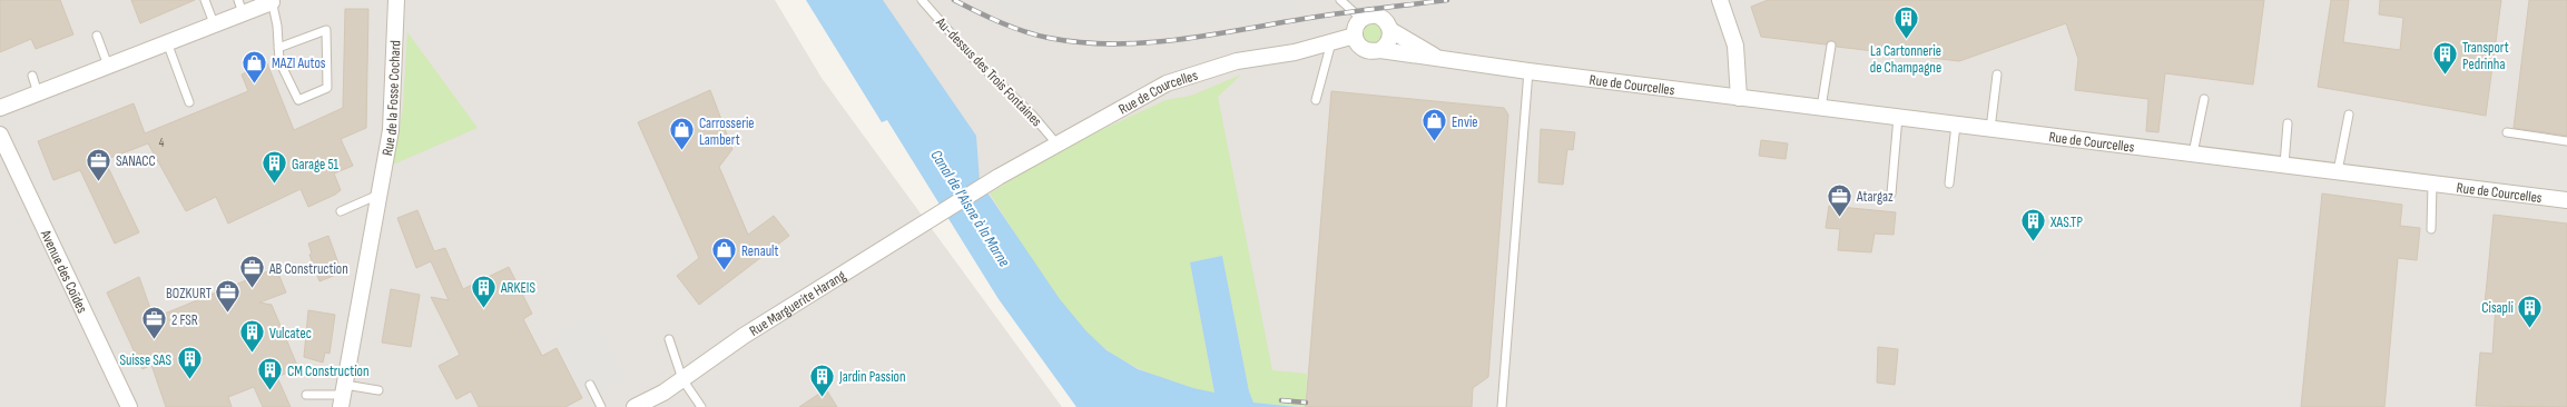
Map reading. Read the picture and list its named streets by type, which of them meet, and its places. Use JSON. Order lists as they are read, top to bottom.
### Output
{
  "streets": {
    "street": [
      "Rue de Courcelles",
      "Rue de la Fosse Cochard",
      "Avenue des Coïdes",
      "Rue Marguerite Harang"
    ],
    "lane": ["Au-dessus des Trois Fontaines"]
  },
  "crossings": [
    ["Au-dessus des Trois Fontaines", "Rue de Courcelles"],
    ["Rue de Courcelles", "Rue Marguerite Harang"]
  ],
  "water": ["Canal de l'Aisne à la Marne"],
  "places": {
    "building": [
      "La Cartonnerie de Champagne",
      "Transport Pedrinha",
      "Garage 51",
      "XAS.TP",
      "ARKEIS",
      "Cisapli",
      "Vulcatec",
      "Suisse SAS",
      "CM Construction",
      "Jardin Passion"
    ],
    "shop": [
      "MAZI Autos",
      "Envie",
      "Carrosserie Lambert",
      "Renault"
    ],
    "office": [
      "SANACC",
      "Atargaz",
      "AB Construction",
      "BOZKURT",
      "2 FSR"
    ]
  },
  "house_numbers": ["4"]
}
